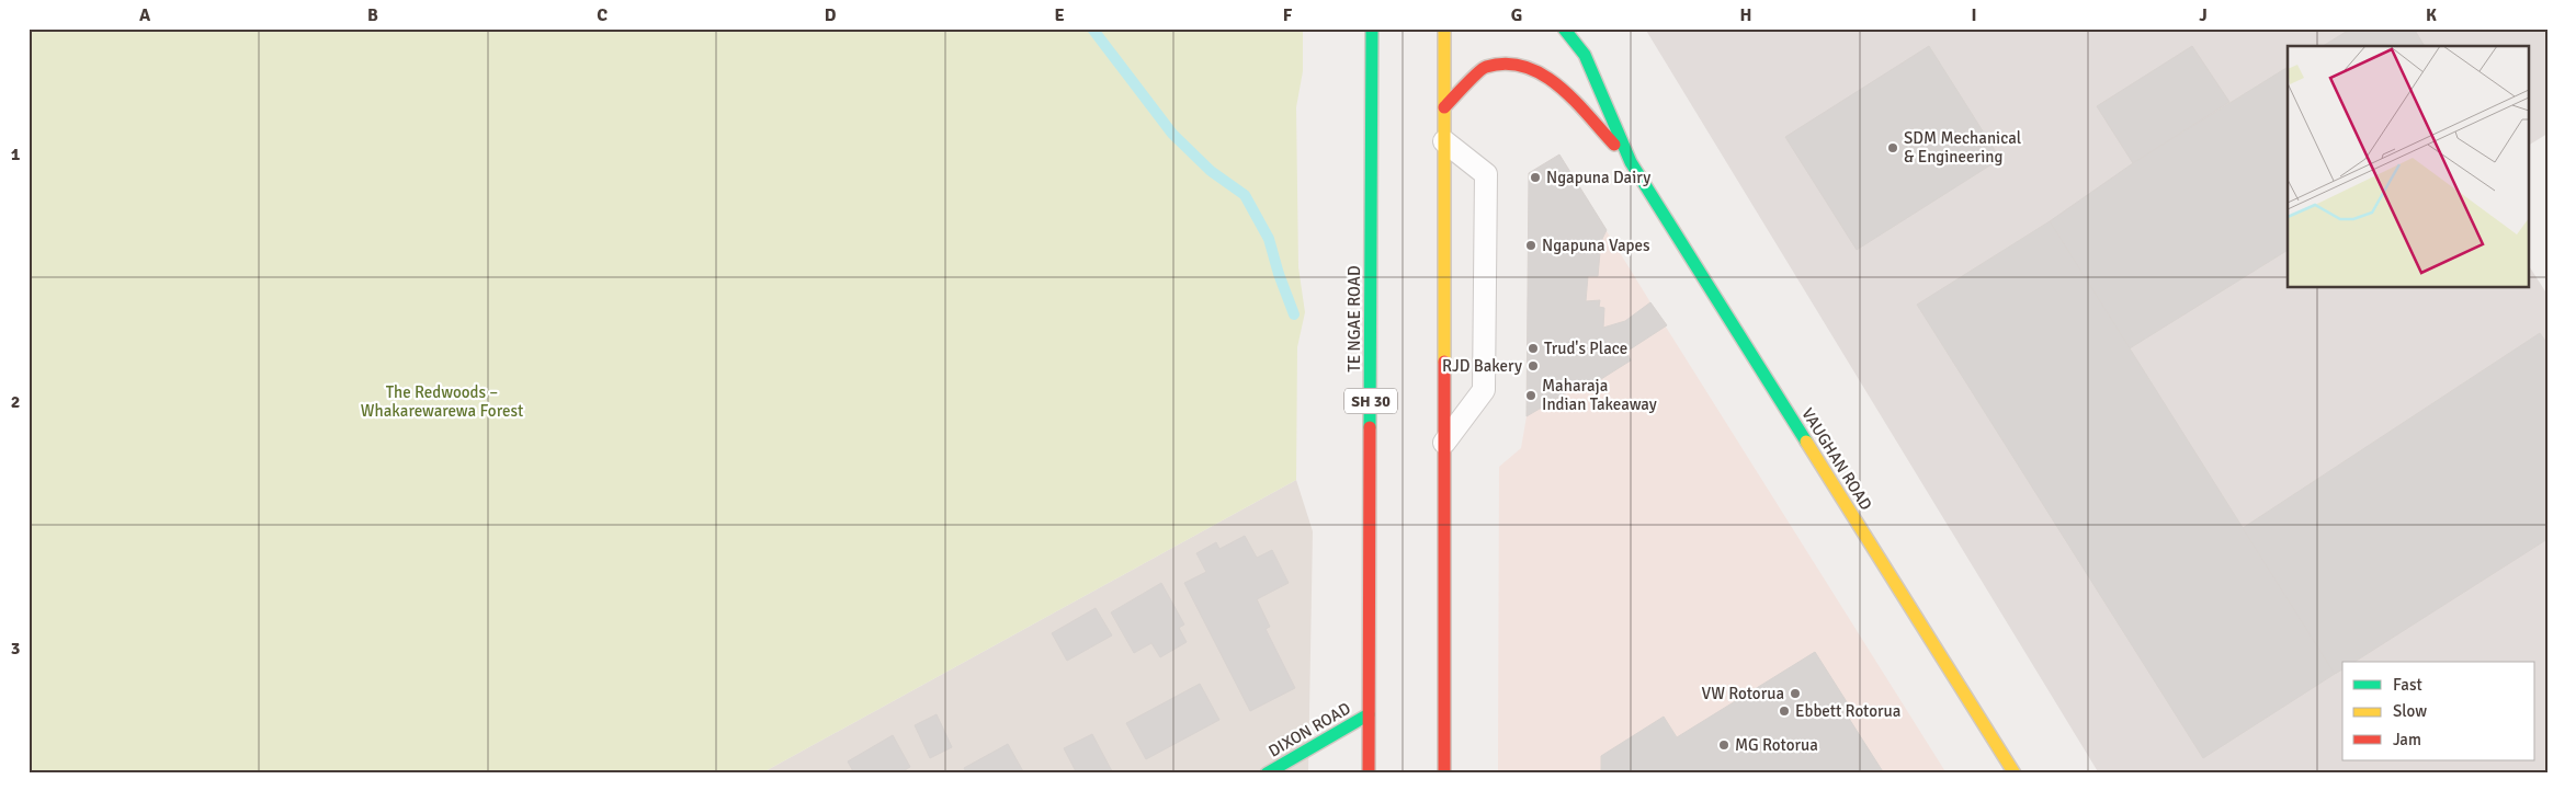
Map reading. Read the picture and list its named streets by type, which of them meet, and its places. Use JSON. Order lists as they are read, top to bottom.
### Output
{
  "streets": {
    "main road": [
      "TE NGAE ROAD",
      "SH 30",
      "VAUGHAN ROAD",
      "DIXON ROAD"
    ]
  },
  "crossings": [
    ["TE NGAE ROAD", "DIXON ROAD"]
  ],
  "parks": ["The Redwoods – Whakarewarewa Forest"],
  "places": [
    "SDM Mechanical & Engineering",
    "Ngapuna Dairy",
    "Ngapuna Vapes",
    "Trud's Place",
    "RJD Bakery",
    "Maharaja Indian Takeaway",
    "VW Rotorua",
    "Ebbett Rotorua",
    "MG Rotorua"
  ],
  "legend": ["Fast", "Slow", "Jam"],
  "grid": {
    "columns": [
      "A",
      "B",
      "C",
      "D",
      "E",
      "F",
      "G",
      "H",
      "I",
      "J",
      "K"
    ],
    "rows": ["1", "2", "3"]
  }
}
